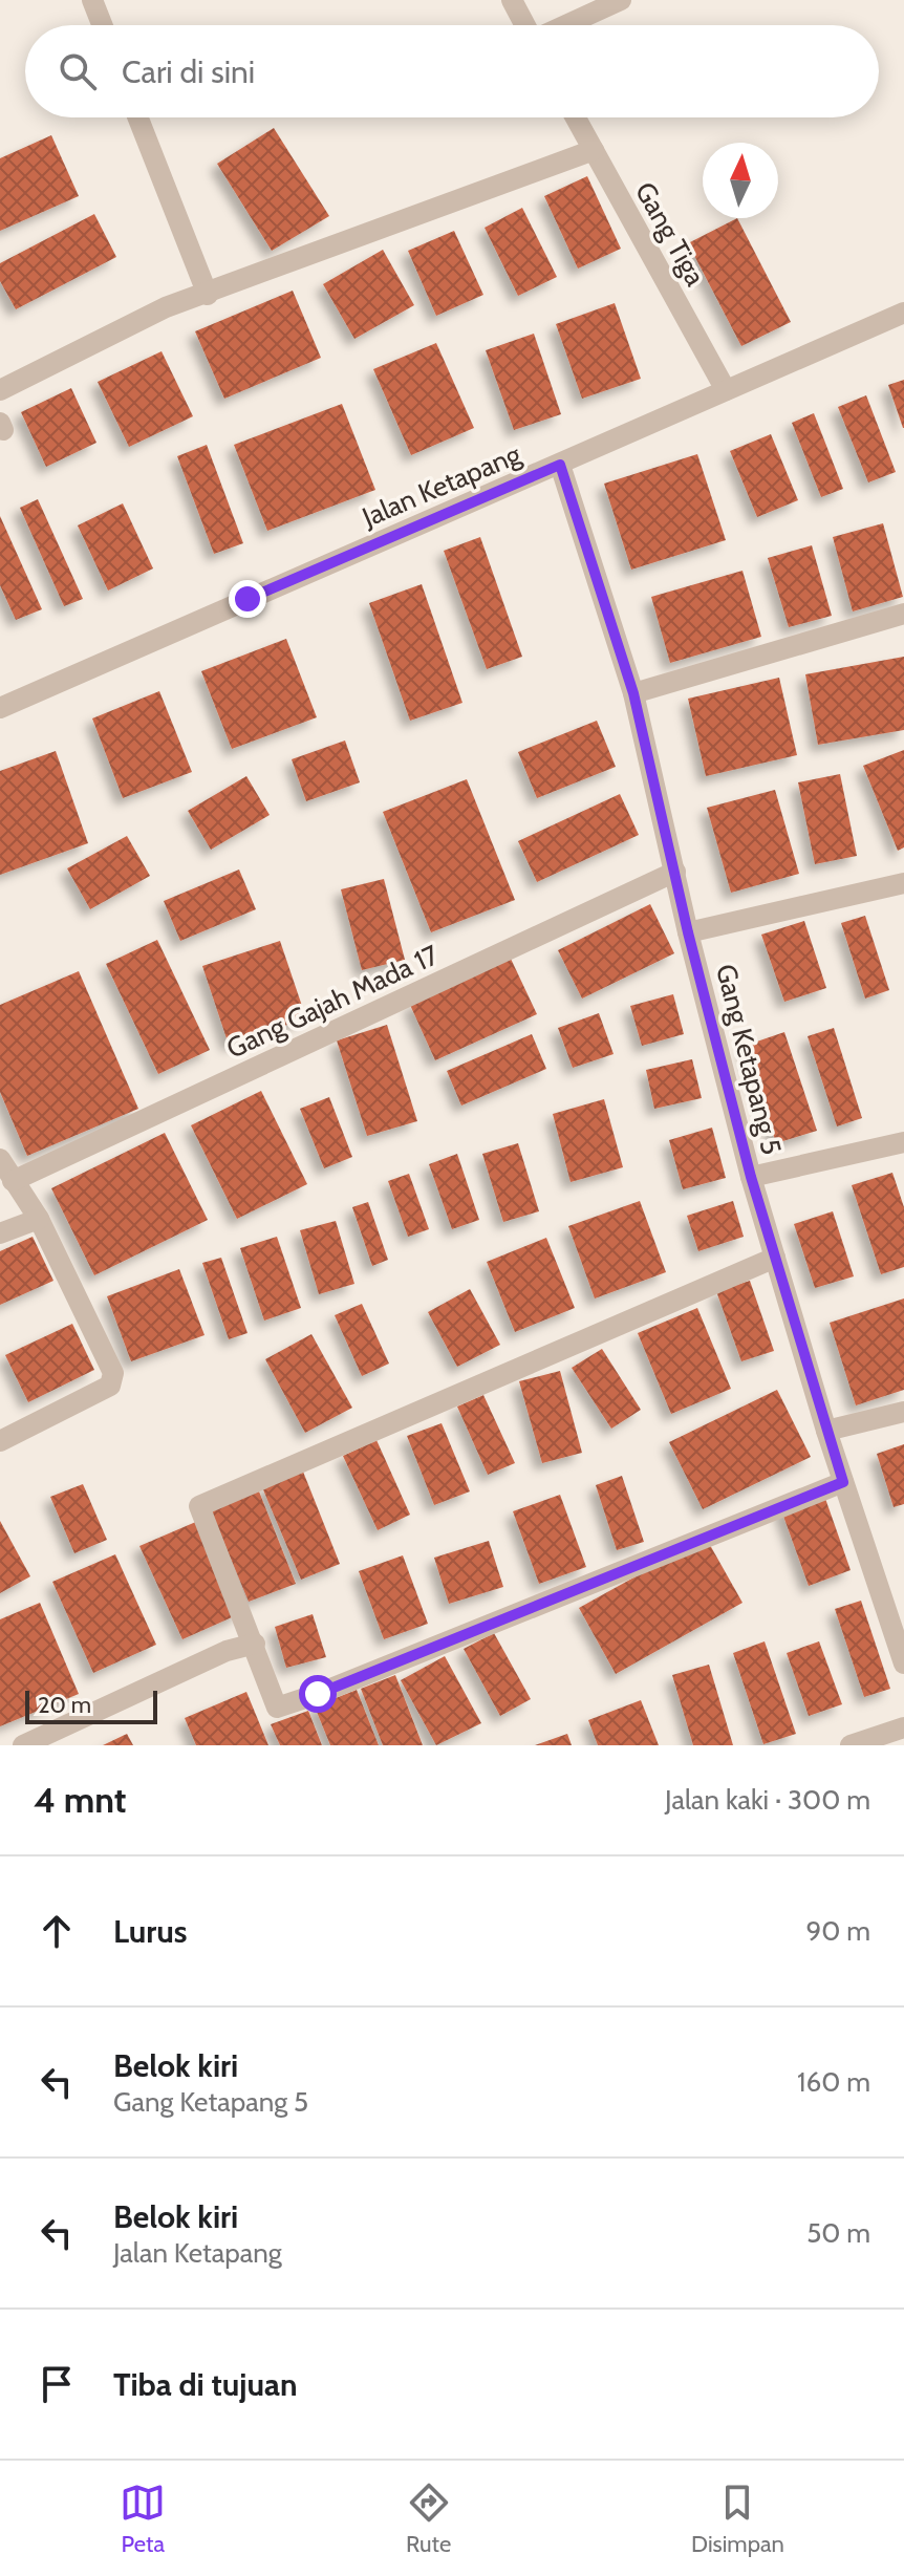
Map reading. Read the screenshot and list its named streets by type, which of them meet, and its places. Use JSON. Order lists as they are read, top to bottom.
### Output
{
  "streets": {
    "street": [
      "Gang Tiga",
      "Jalan Ketapang",
      "Gang Gajah Mada 17",
      "Gang Ketapang 5"
    ]
  },
  "crossings": [
    ["Gang Tiga", "Jalan Ketapang"],
    ["Jalan Ketapang", "Gang Ketapang 5"],
    ["Gang Gajah Mada 17", "Gang Ketapang 5"]
  ],
  "scale_bar": "20 m",
  "north": "top",
  "page": {
    "search": "Cari di sini",
    "scale": "20 m",
    "heading": ["4 mnt", "Jalan kaki · 300 m"],
    "list": [
      ["Lurus", "90 m"],
      ["Belok kiri", "Gang Ketapang 5", "160 m"],
      ["Belok kiri", "Jalan Ketapang", "50 m"],
      "Tiba di tujuan"
    ],
    "nav": ["Peta", "Rute", "Disimpan"]
  }
}
